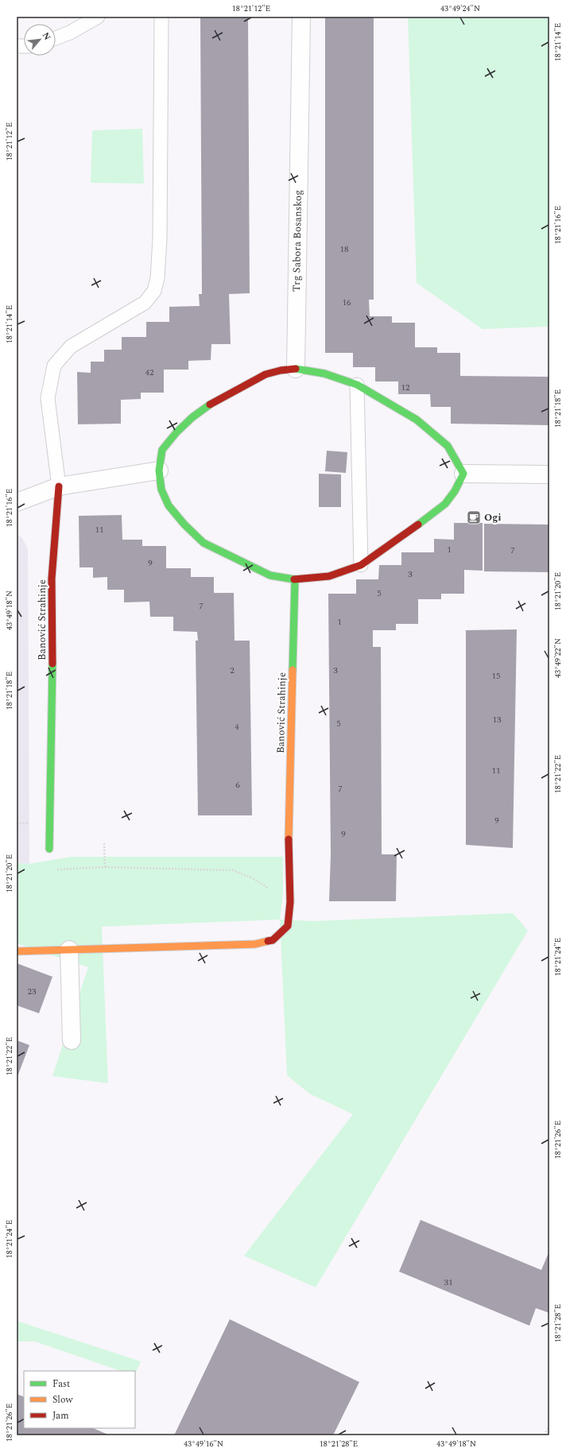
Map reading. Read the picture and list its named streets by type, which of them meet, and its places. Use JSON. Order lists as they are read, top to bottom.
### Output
{
  "streets": {
    "street": ["Trg Sabora Bosanskog", "Banović Strahinje"]
  },
  "places": {
    "cafe": ["Ogi"]
  },
  "house_numbers": [
    "18",
    "16",
    "42",
    "12",
    "11",
    "1",
    "7",
    "9",
    "3",
    "5",
    "7",
    "1",
    "2",
    "3",
    "15",
    "13",
    "5",
    "4",
    "11",
    "6",
    "7",
    "9",
    "9",
    "23",
    "31"
  ],
  "legend": ["Fast", "Slow", "Jam"],
  "north": "top right",
  "coordinates": [
    "18°21'12\"E",
    "43°49'24\"N",
    "18°21'14\"E",
    "18°21'16\"E",
    "18°21'18\"E",
    "18°21'20\"E",
    "43°49'18\"N",
    "43°49'22\"N",
    "18°21'22\"E",
    "18°21'24\"E",
    "18°21'26\"E",
    "18°21'28\"E",
    "43°49'16\"N"
  ]
}
